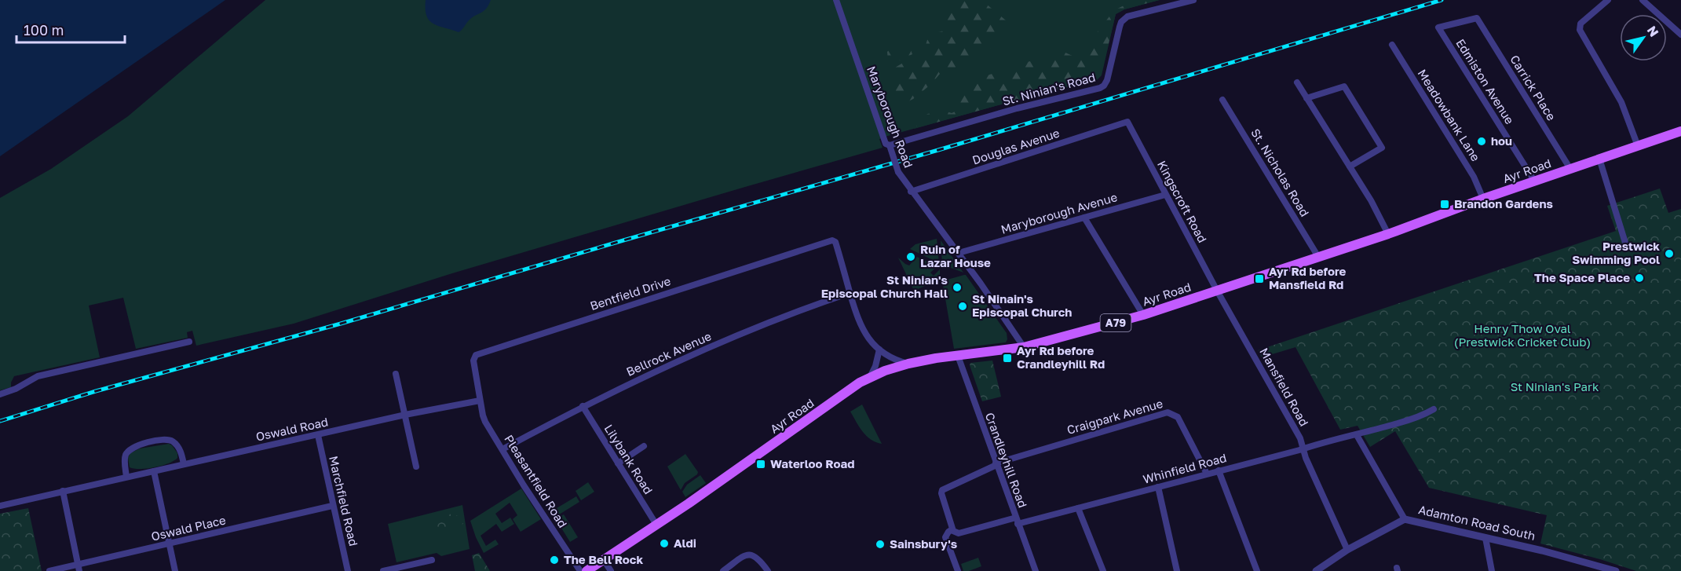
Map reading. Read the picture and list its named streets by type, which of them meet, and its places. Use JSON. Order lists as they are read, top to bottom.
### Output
{
  "streets": {
    "main road": ["Ayr Road", "A79"],
    "street": [
      "Edmiston Avenue",
      "Carrick Place",
      "St. Ninian's Road",
      "Meadowbank Lane",
      "Maryborough Road",
      "Douglas Avenue",
      "St. Nicholas Road",
      "Kingscroft Road",
      "Maryborough Avenue",
      "Bentfield Drive",
      "Bellrock Avenue",
      "Mansfield Road",
      "Craigpark Avenue",
      "Oswald Road",
      "Lilybank Road",
      "Crandleyhill Road",
      "Whinfield Road",
      "Pleasantfield Road",
      "Marchfield Road",
      "Adamton Road South",
      "Oswald Place"
    ]
  },
  "crossings": [
    ["Edmiston Avenue", "Carrick Place"],
    ["Edmiston Avenue", "Ayr Road"],
    ["Carrick Place", "Ayr Road"],
    ["St. Ninian's Road", "Maryborough Road"],
    ["Meadowbank Lane", "Ayr Road"],
    ["Maryborough Road", "Douglas Avenue"],
    ["Maryborough Road", "Ayr Road"],
    ["Maryborough Road", "Maryborough Avenue"],
    ["Douglas Avenue", "Kingscroft Road"],
    ["Ayr Road", "St. Nicholas Road"],
    ["Ayr Road", "Kingscroft Road"],
    ["Ayr Road", "Mansfield Road"],
    ["Ayr Road", "Lilybank Road"],
    ["Ayr Road", "Crandleyhill Road"],
    ["Kingscroft Road", "Maryborough Avenue"],
    ["Kingscroft Road", "Mansfield Road"],
    ["Bentfield Drive", "Bellrock Avenue"],
    ["Bentfield Drive", "Oswald Road"],
    ["Bentfield Drive", "Pleasantfield Road"],
    ["Bellrock Avenue", "Lilybank Road"],
    ["Bellrock Avenue", "Pleasantfield Road"],
    ["Mansfield Road", "Whinfield Road"],
    ["Mansfield Road", "Adamton Road South"],
    ["Craigpark Avenue", "Crandleyhill Road"],
    ["Craigpark Avenue", "Whinfield Road"],
    ["Oswald Road", "Pleasantfield Road"],
    ["Oswald Road", "Marchfield Road"],
    ["Crandleyhill Road", "Whinfield Road"],
    ["Marchfield Road", "Oswald Place"]
  ],
  "parks": ["Henry Thow Oval (Prestwick Cricket Club)", "St Ninian's Park"],
  "places": {
    "other": [
      "hou",
      "Prestwick Swimming Pool",
      "Ruin of Lazar House",
      "The Space Place",
      "St Ninian's Episcopal Church Hall",
      "St Ninain's Episcopal Church",
      "Aldi",
      "Sainsbury's",
      "The Bell Rock"
    ],
    "transit": [
      "Brandon Gardens",
      "Ayr Rd before Mansfield Rd",
      "Ayr Rd before Crandleyhill Rd",
      "Waterloo Road"
    ]
  },
  "scale_bar": "100 m",
  "north": "top right"
}
